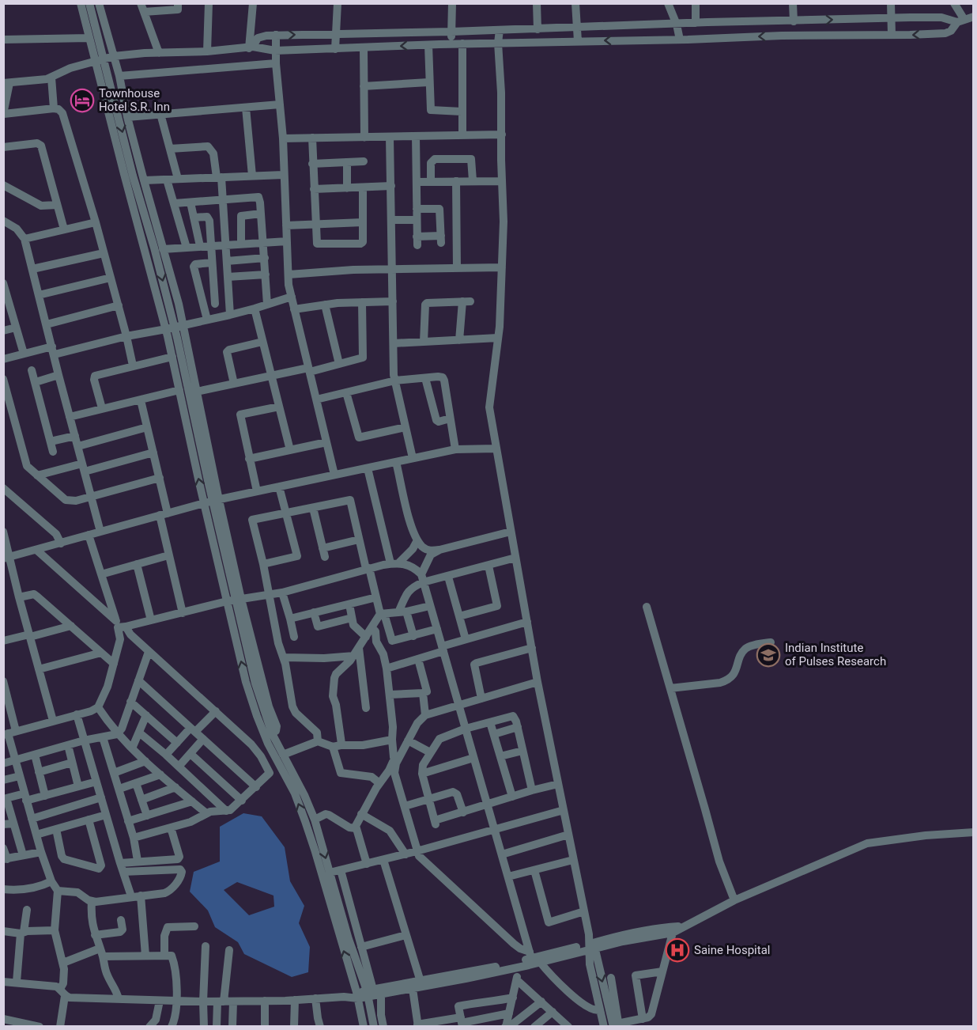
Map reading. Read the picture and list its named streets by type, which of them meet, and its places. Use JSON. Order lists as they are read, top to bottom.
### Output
{
  "places": {
    "hotel": ["Townhouse Hotel S.R. Inn"],
    "school or university": ["Indian Institute of Pulses Research"],
    "hospital": ["Saine Hospital"]
  }
}
